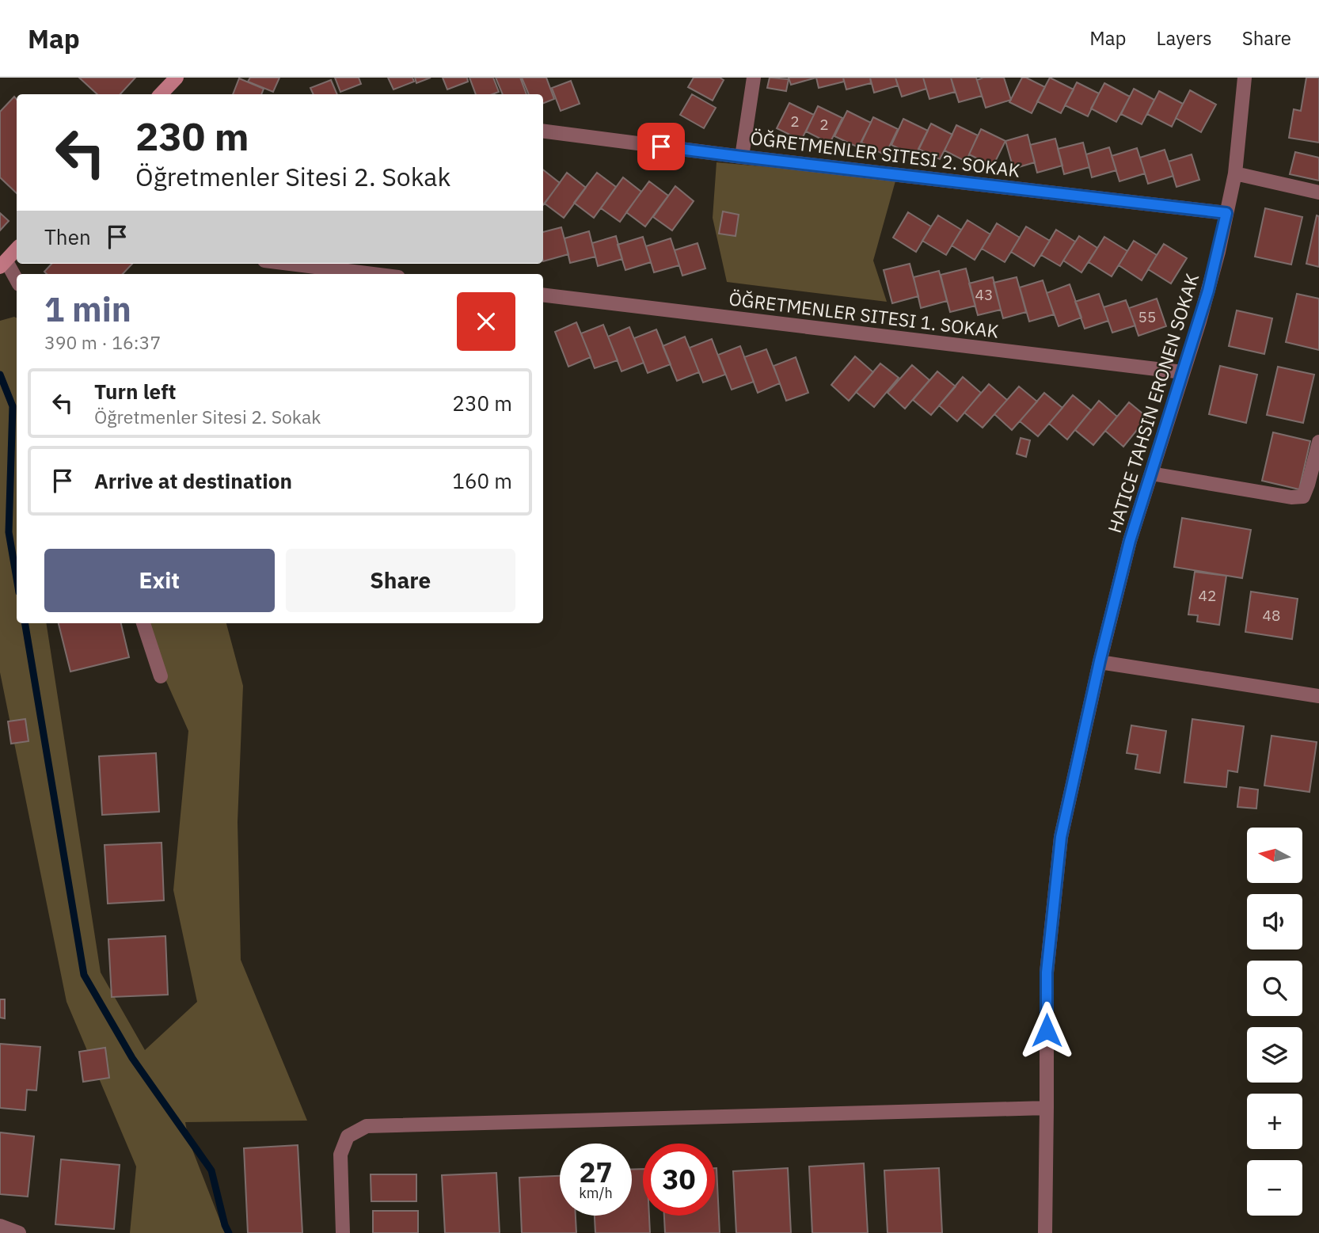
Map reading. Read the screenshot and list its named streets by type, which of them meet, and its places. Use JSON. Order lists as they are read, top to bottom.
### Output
{
  "streets": {
    "street": ["ÖĞRETMENLER SITESI 2. SOKAK", "ÖĞRETMENLER SITESI 1. SOKAK", "HATICE TAHSIN ERONEN SOKAK"]
  },
  "crossings": [
    ["ÖĞRETMENLER SITESI 2. SOKAK", "HATICE TAHSIN ERONEN SOKAK"],
    ["ÖĞRETMENLER SITESI 1. SOKAK", "HATICE TAHSIN ERONEN SOKAK"]
  ],
  "house_numbers": [
    "2",
    "2",
    "43",
    "55",
    "42",
    "48"
  ],
  "north": "left",
  "page": {
    "header": "Map",
    "nav": ["Map", "Layers", "Share"],
    "turn": ["230 m", "Öğretmenler Sitesi 2. Sokak"],
    "then": "Then",
    "heading": ["1 min", "390 m · 16:37"],
    "list": [
      {
        "name": "Turn left",
        "note": "Öğretmenler Sitesi 2. Sokak",
        "value": "230 m"
      },
      {
        "name": "Arrive at destination",
        "value": "160 m"
      }
    ],
    "buttons": ["Exit", "Share"],
    "map_buttons": ["+", "−"],
    "speed": "27 km/h",
    "limit": "30"
  }
}
